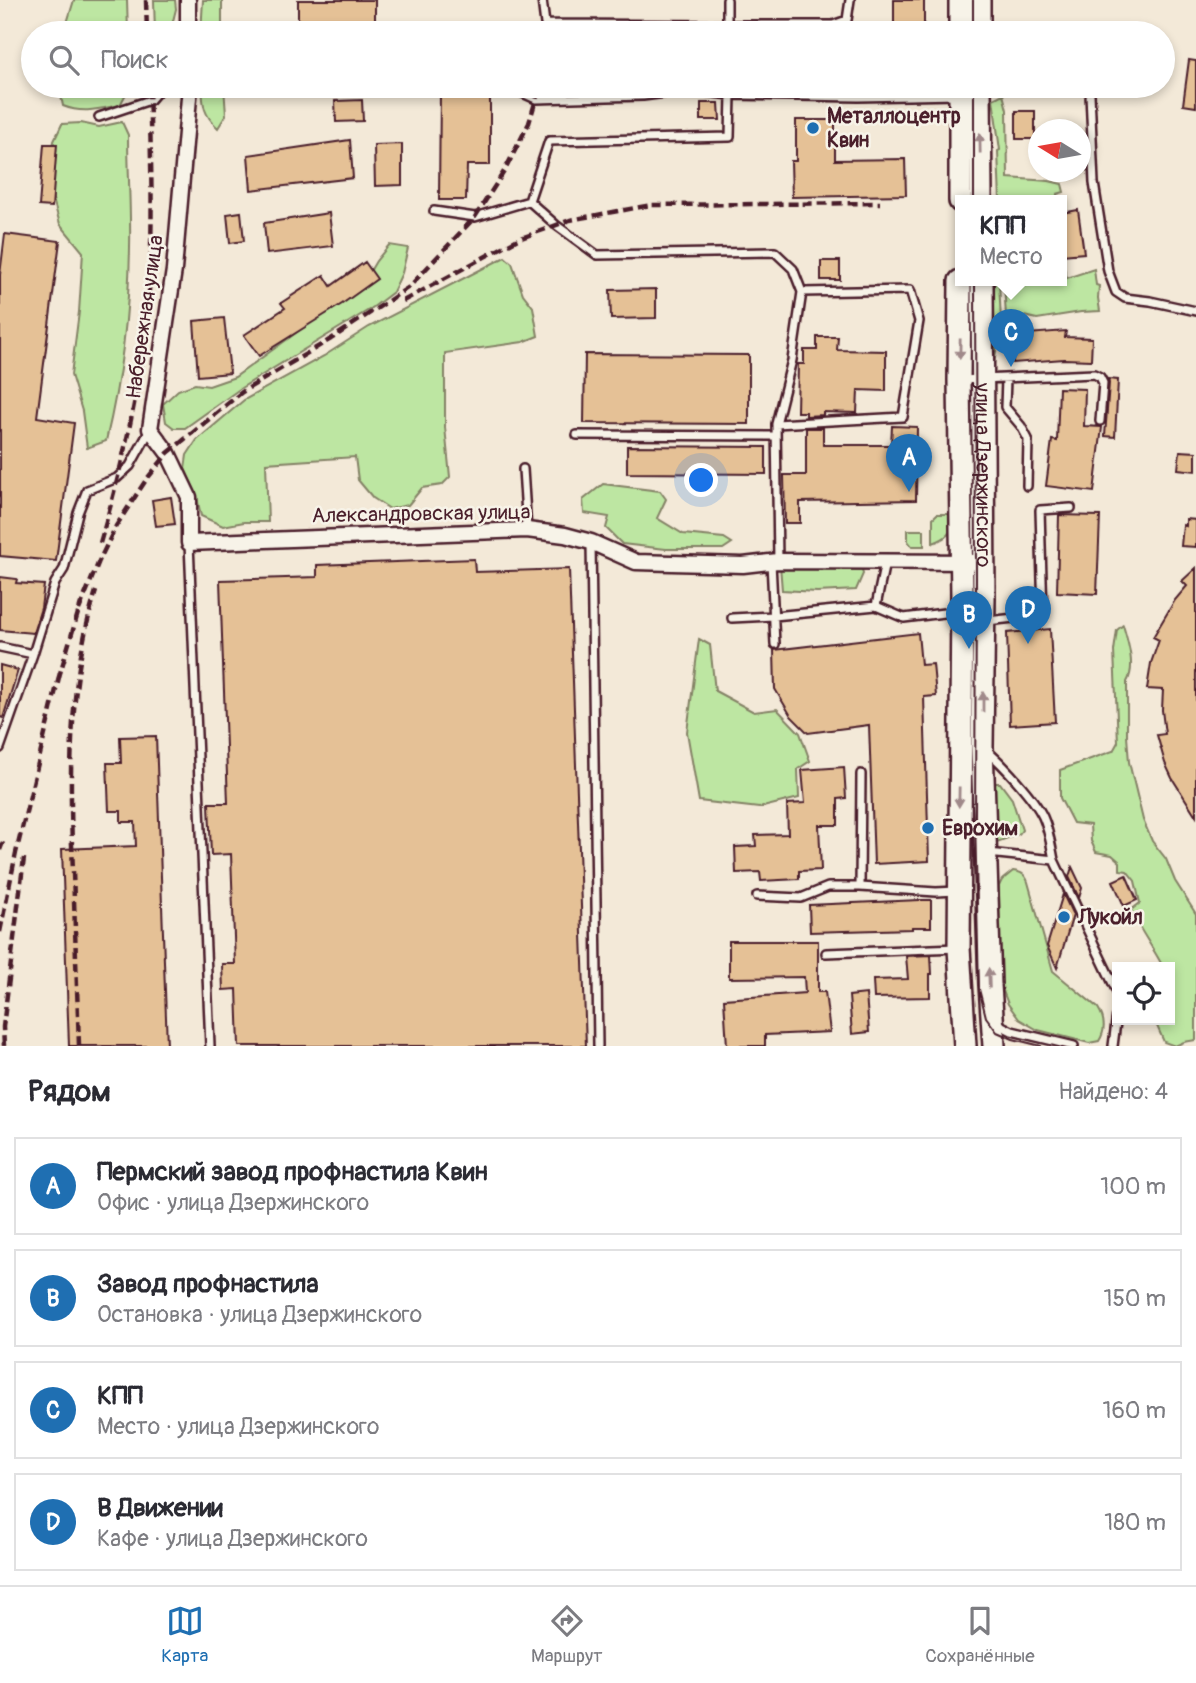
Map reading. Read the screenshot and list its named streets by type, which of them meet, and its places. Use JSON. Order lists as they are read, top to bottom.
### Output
{
  "streets": {
    "main road": ["улица Дзержинского"],
    "street": ["Набережная улица", "Александровская улица"]
  },
  "crossings": [
    ["Набережная улица", "Александровская улица"],
    ["улица Дзержинского", "Александровская улица"]
  ],
  "places": ["Металлоцентр Квин", "Еврохим", "Лукойл"],
  "north": "left",
  "page": {
    "search": "Поиск",
    "popup": ["КПП", "Место"],
    "pins": [
      "C",
      "A",
      "D",
      "B"
    ],
    "heading": ["Рядом", "Найдено: 4"],
    "list": [
      {
        "mark": "A",
        "name": "Пермский завод профнастила Квин",
        "note": "Офис · улица Дзержинского",
        "value": "100 m"
      },
      {
        "mark": "B",
        "name": "Завод профнастила",
        "note": "Остановка · улица Дзержинского",
        "value": "150 m"
      },
      {
        "mark": "C",
        "name": "КПП",
        "note": "Место · улица Дзержинского",
        "value": "160 m"
      },
      {
        "mark": "D",
        "name": "В Движении",
        "note": "Кафе · улица Дзержинского",
        "value": "180 m"
      }
    ],
    "nav": ["Карта", "Маршрут", "Сохранённые"]
  }
}
